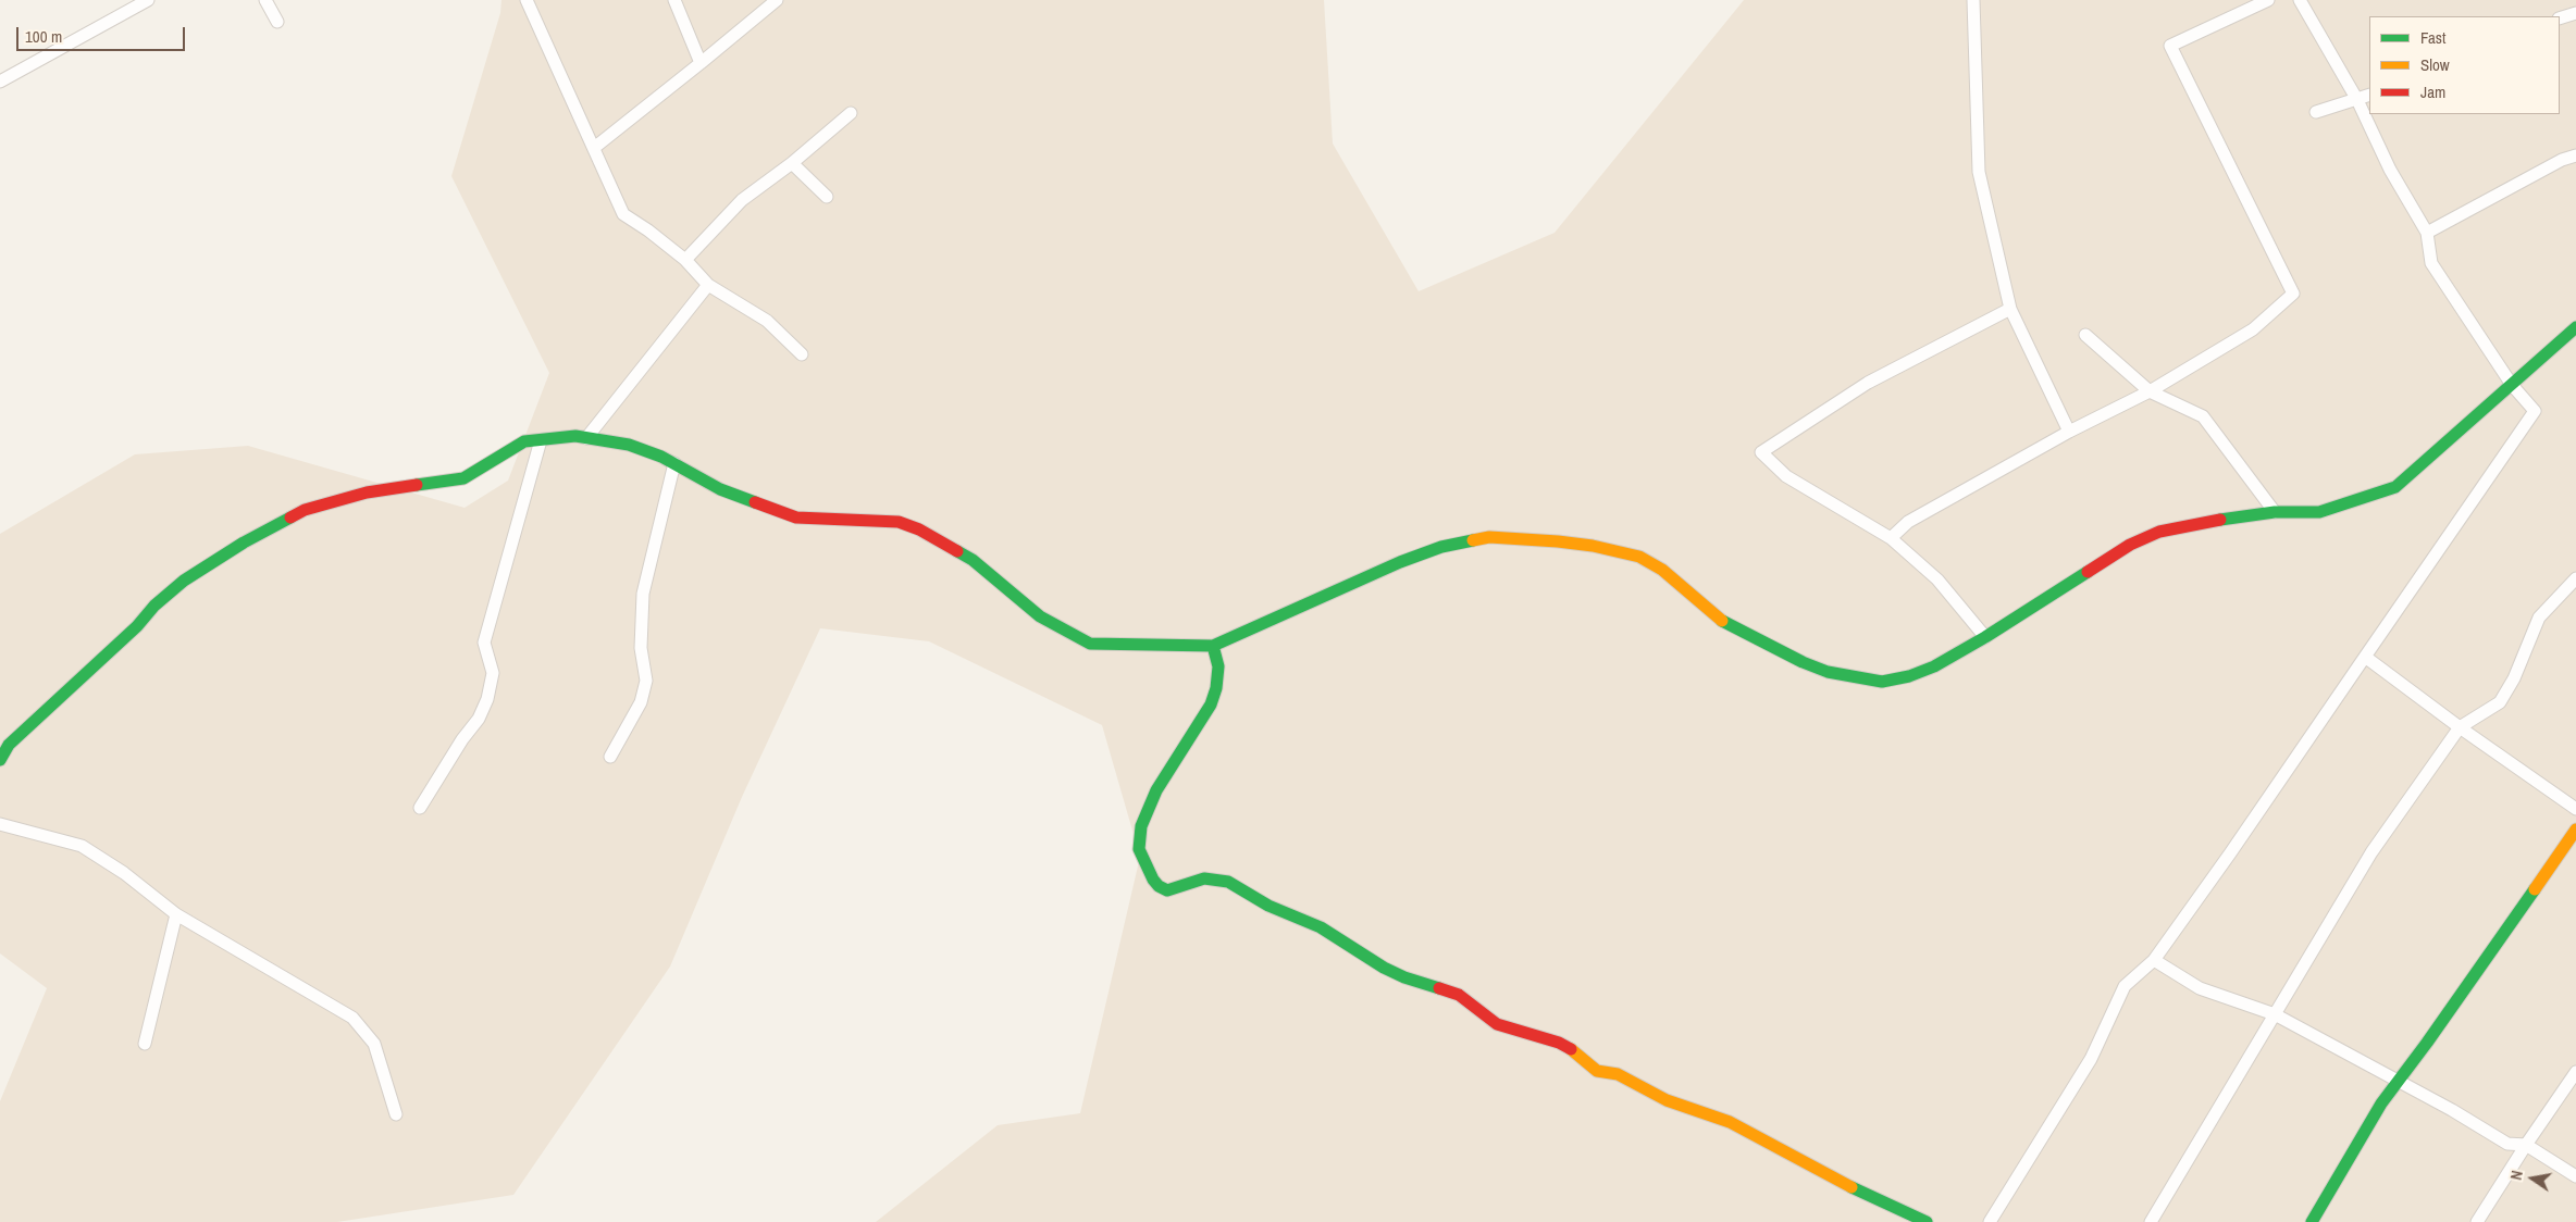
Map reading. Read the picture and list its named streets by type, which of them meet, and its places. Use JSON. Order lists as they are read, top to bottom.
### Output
{
  "legend": ["Fast", "Slow", "Jam"],
  "scale_bar": "100 m",
  "north": "left"
}
